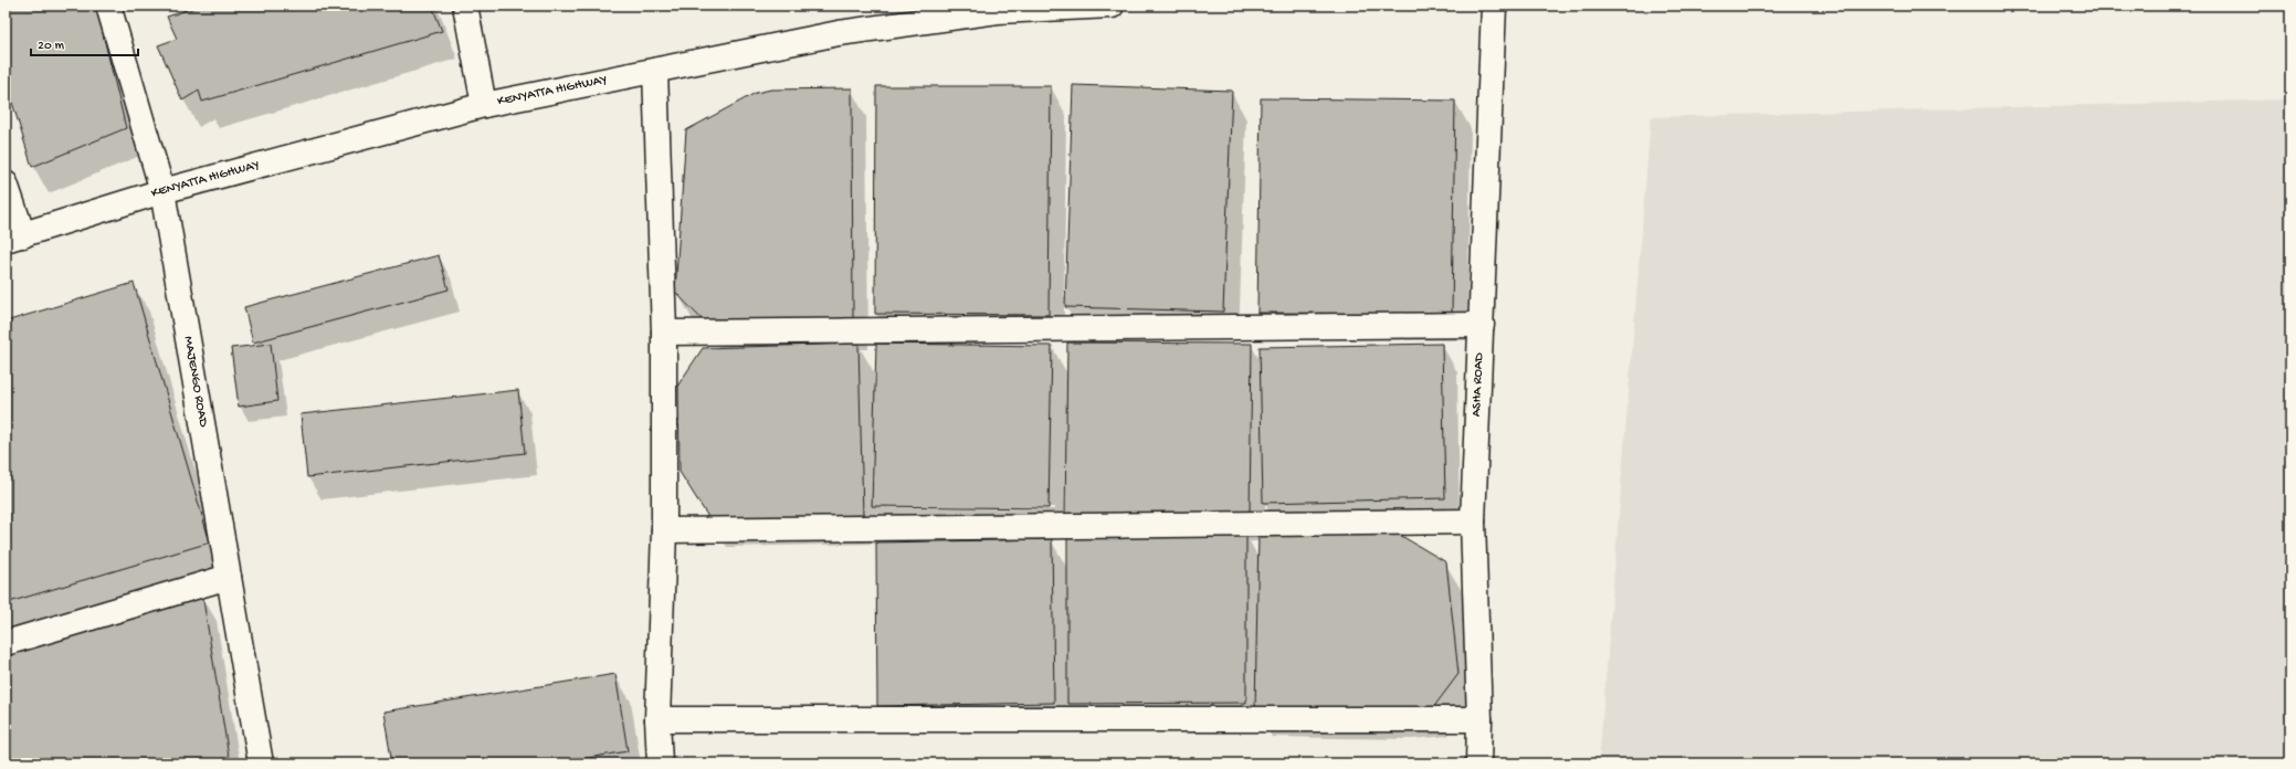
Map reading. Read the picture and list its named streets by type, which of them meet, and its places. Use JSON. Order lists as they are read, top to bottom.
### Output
{
  "streets": {
    "street": ["KENYATTA HIGHWAY", "MAJENGO ROAD", "ASHA ROAD"]
  },
  "crossings": [
    ["KENYATTA HIGHWAY", "MAJENGO ROAD"]
  ],
  "scale_bar": "20 m"
}
